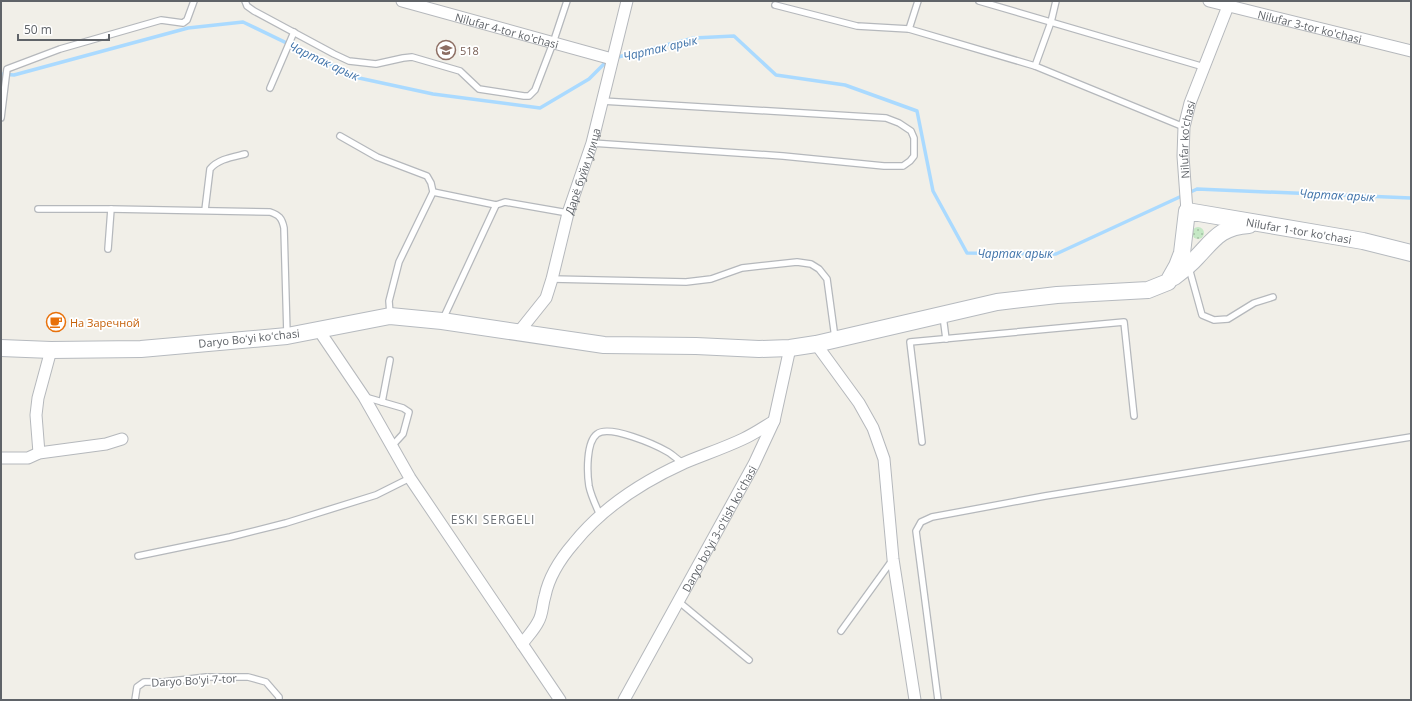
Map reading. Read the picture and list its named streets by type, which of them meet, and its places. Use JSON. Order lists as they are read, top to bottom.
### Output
{
  "streets": {
    "street": [
      "Nilufar 3-tor ko'chasi",
      "Nilufar 4-tor ko'chasi",
      "Nilufar ko'chasi",
      "Дарё буйи улица",
      "Nilufar 1-tor ko'chasi",
      "Daryo Boʻyi koʻchasi",
      "Daryo bo'yi 3-o'tish ko'chasi"
    ],
    "lane": ["Daryo Bo'yi 7-tor"]
  },
  "crossings": [
    ["Nilufar 3-tor ko'chasi", "Nilufar ko'chasi"],
    ["Nilufar 4-tor ko'chasi", "Дарё буйи улица"],
    ["Nilufar ko'chasi", "Nilufar 1-tor ko'chasi"],
    ["Nilufar ko'chasi", "Daryo Boʻyi koʻchasi"],
    ["Дарё буйи улица", "Daryo Boʻyi koʻchasi"],
    ["Daryo Boʻyi koʻchasi", "Daryo bo'yi 3-o'tish ko'chasi"]
  ],
  "districts": ["ESKI SERGELI"],
  "water": ["Чартак арык"],
  "places": {
    "school or university": ["518"],
    "cafe": ["На Заречной"]
  },
  "scale_bar": "50 m"
}
